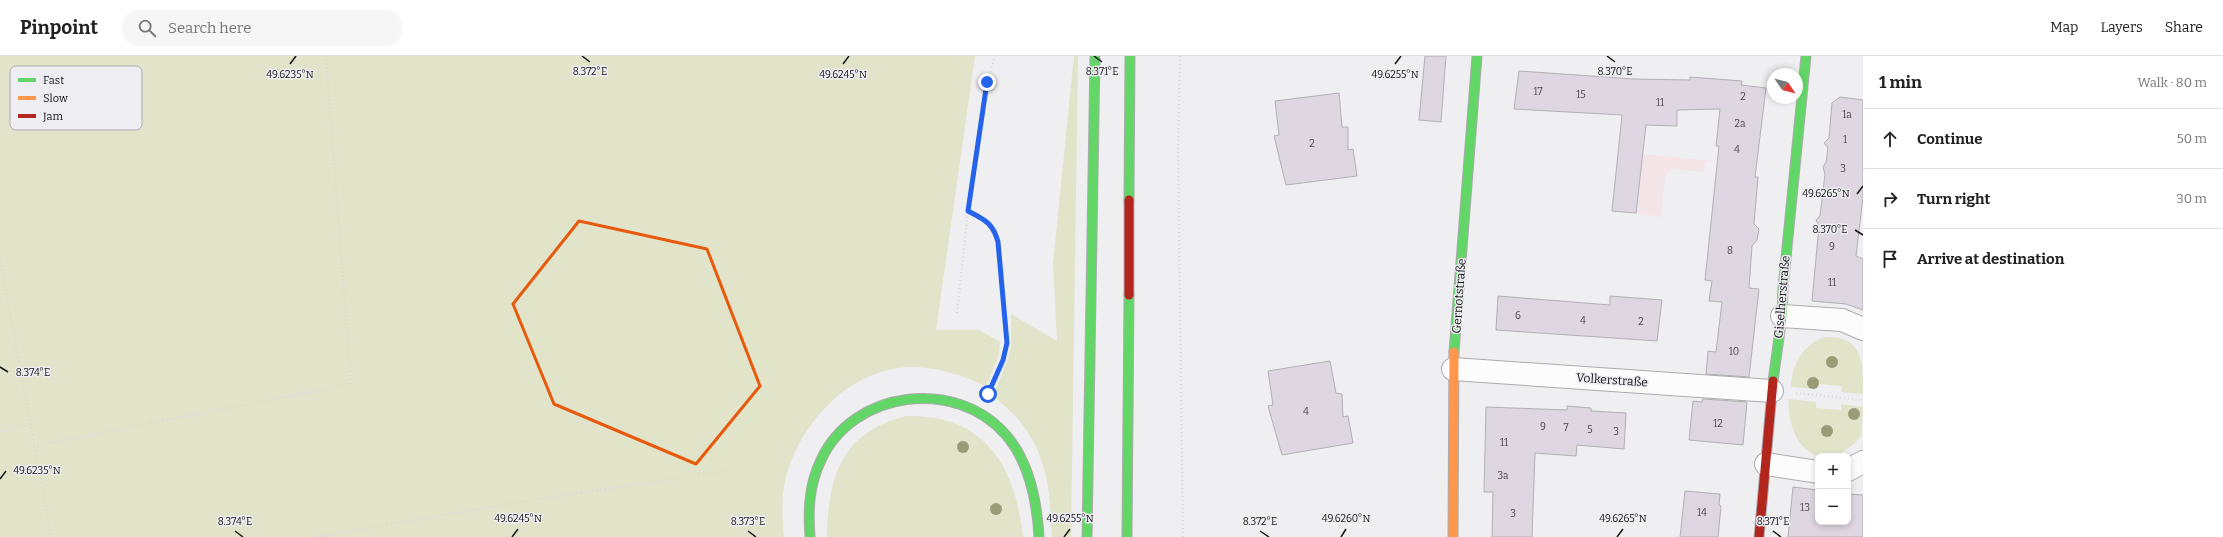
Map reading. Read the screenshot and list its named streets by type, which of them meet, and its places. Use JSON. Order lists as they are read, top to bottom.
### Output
{
  "streets": {
    "main road": ["Gernotstraße", "Giselherstraße"],
    "street": ["Volkerstraße"]
  },
  "crossings": [
    ["Gernotstraße", "Volkerstraße"],
    ["Giselherstraße", "Volkerstraße"]
  ],
  "house_numbers": [
    "17",
    "15",
    "2",
    "11",
    "1a",
    "2a",
    "1",
    "2",
    "4",
    "3",
    "9",
    "8",
    "11",
    "6",
    "4",
    "2",
    "10",
    "4",
    "12",
    "9",
    "7",
    "5",
    "3",
    "11",
    "3a",
    "13",
    "14",
    "3"
  ],
  "legend": ["Fast", "Slow", "Jam"],
  "north": "bottom right",
  "page": {
    "header": "Pinpoint",
    "search": "Search here",
    "nav": ["Map", "Layers", "Share"],
    "heading": ["1 min", "Walk · 80 m"],
    "list": [
      ["Continue", "50 m"],
      ["Turn right", "30 m"],
      "Arrive at destination"
    ],
    "map_buttons": ["+", "−"]
  },
  "coordinates": [
    "8.372°E",
    "8.371°E",
    "8.370°E",
    "49.6235°N",
    "49.6245°N",
    "49.6255°N",
    "49.6265°N",
    "8.374°E",
    "49.6260°N",
    "8.373°E"
  ]
}
